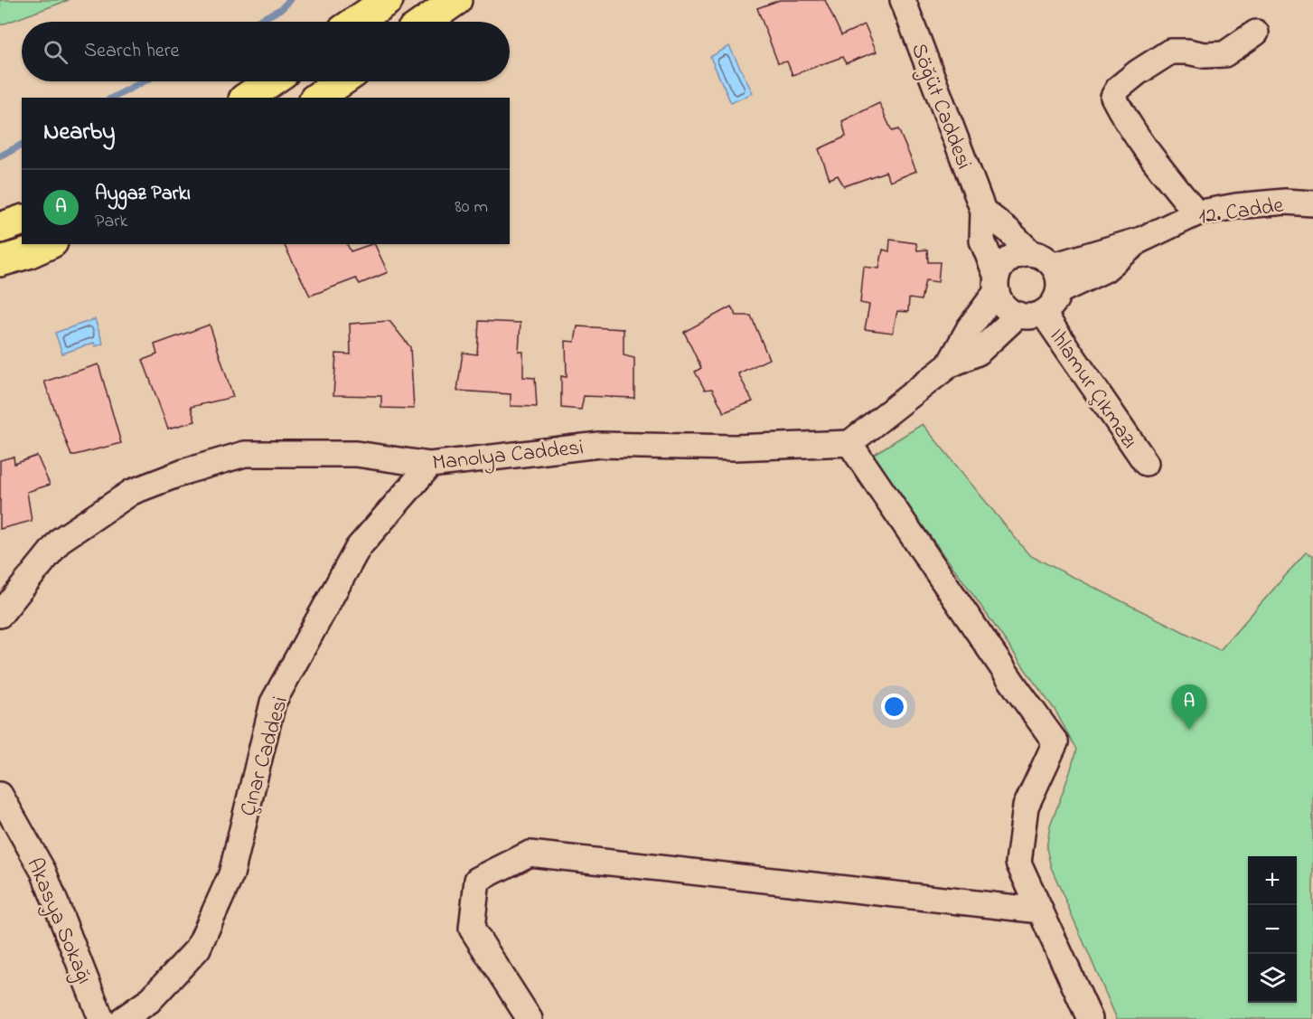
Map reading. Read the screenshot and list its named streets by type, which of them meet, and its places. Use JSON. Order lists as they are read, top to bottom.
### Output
{
  "streets": {
    "street": [
      "Söğüt Caddesi",
      "12. Cadde",
      "Ihlamur Çıkmazı",
      "Manolya Caddesi",
      "Çınar Caddesi",
      "Akasya Sokağı"
    ]
  },
  "crossings": [
    ["Manolya Caddesi", "Çınar Caddesi"]
  ],
  "page": {
    "search": "Search here",
    "heading": "Nearby",
    "list": [
      {
        "mark": "A",
        "name": "Aygaz Parkı",
        "note": "Park",
        "value": "80 m"
      }
    ],
    "pins": "A",
    "map_buttons": ["+", "−"]
  }
}
